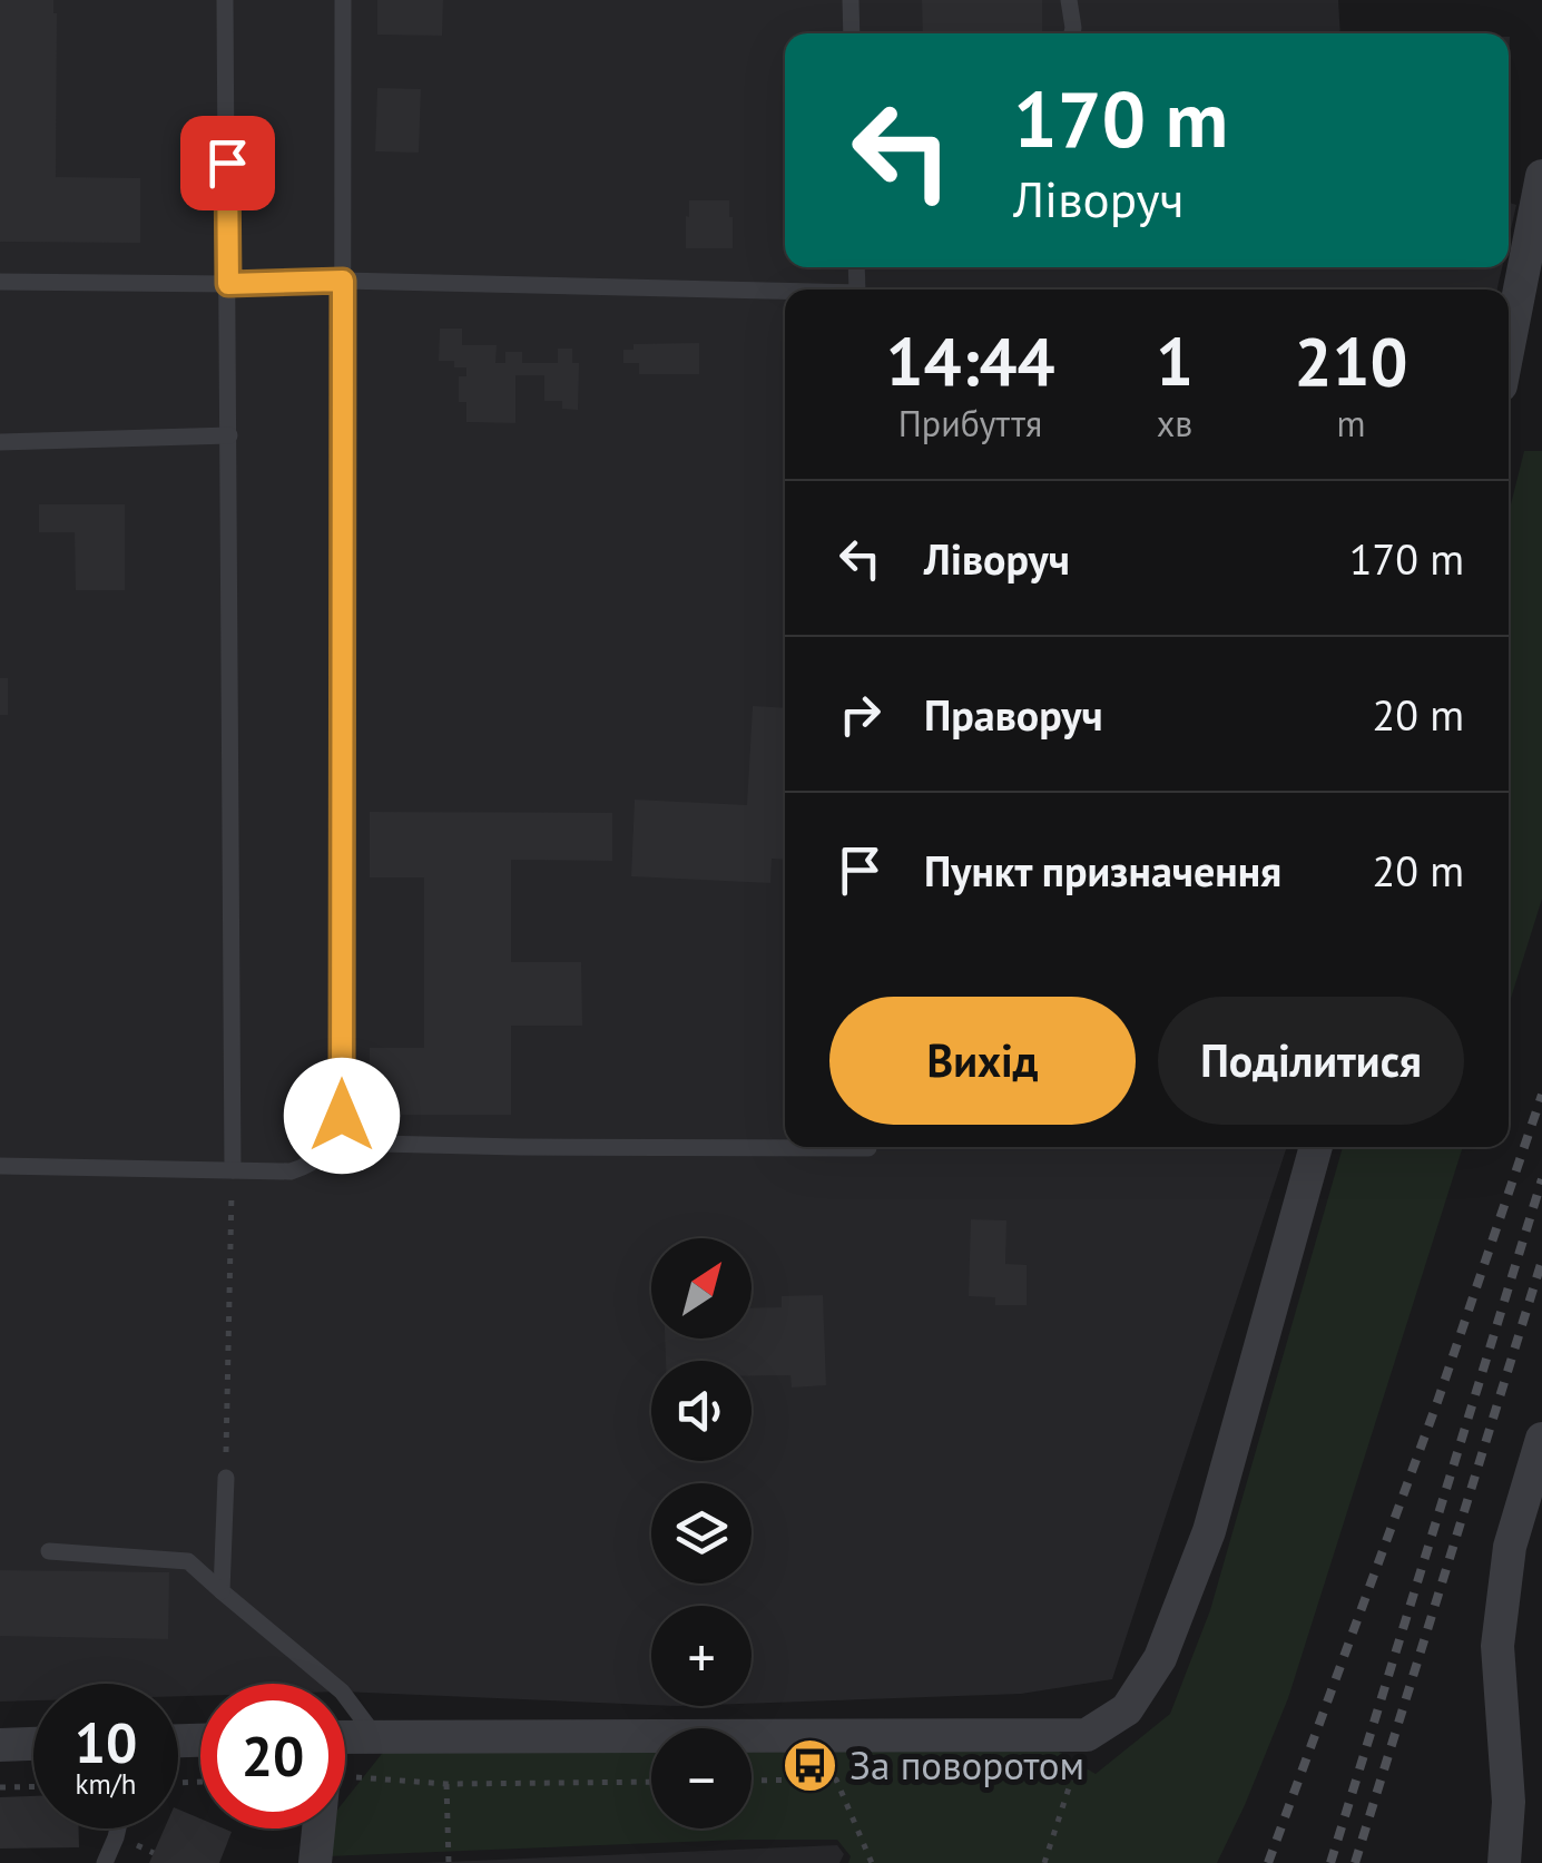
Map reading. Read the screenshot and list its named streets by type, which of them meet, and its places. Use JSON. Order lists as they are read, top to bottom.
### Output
{
  "places": {
    "bus stop": ["За поворотом"]
  },
  "north": "top right",
  "page": {
    "turn": ["170 m", "Ліворуч"],
    "eta": [
      "14:44",
      "Прибуття",
      "1",
      "хв",
      "210",
      "m"
    ],
    "list": [
      {
        "name": "Ліворуч",
        "value": "170 m"
      },
      {
        "name": "Праворуч",
        "value": "20 m"
      },
      {
        "name": "Пункт призначення",
        "value": "20 m"
      }
    ],
    "buttons": ["Вихід", "Поділитися"],
    "map_buttons": ["+", "−"],
    "speed": "10 km/h",
    "limit": "20"
  }
}
